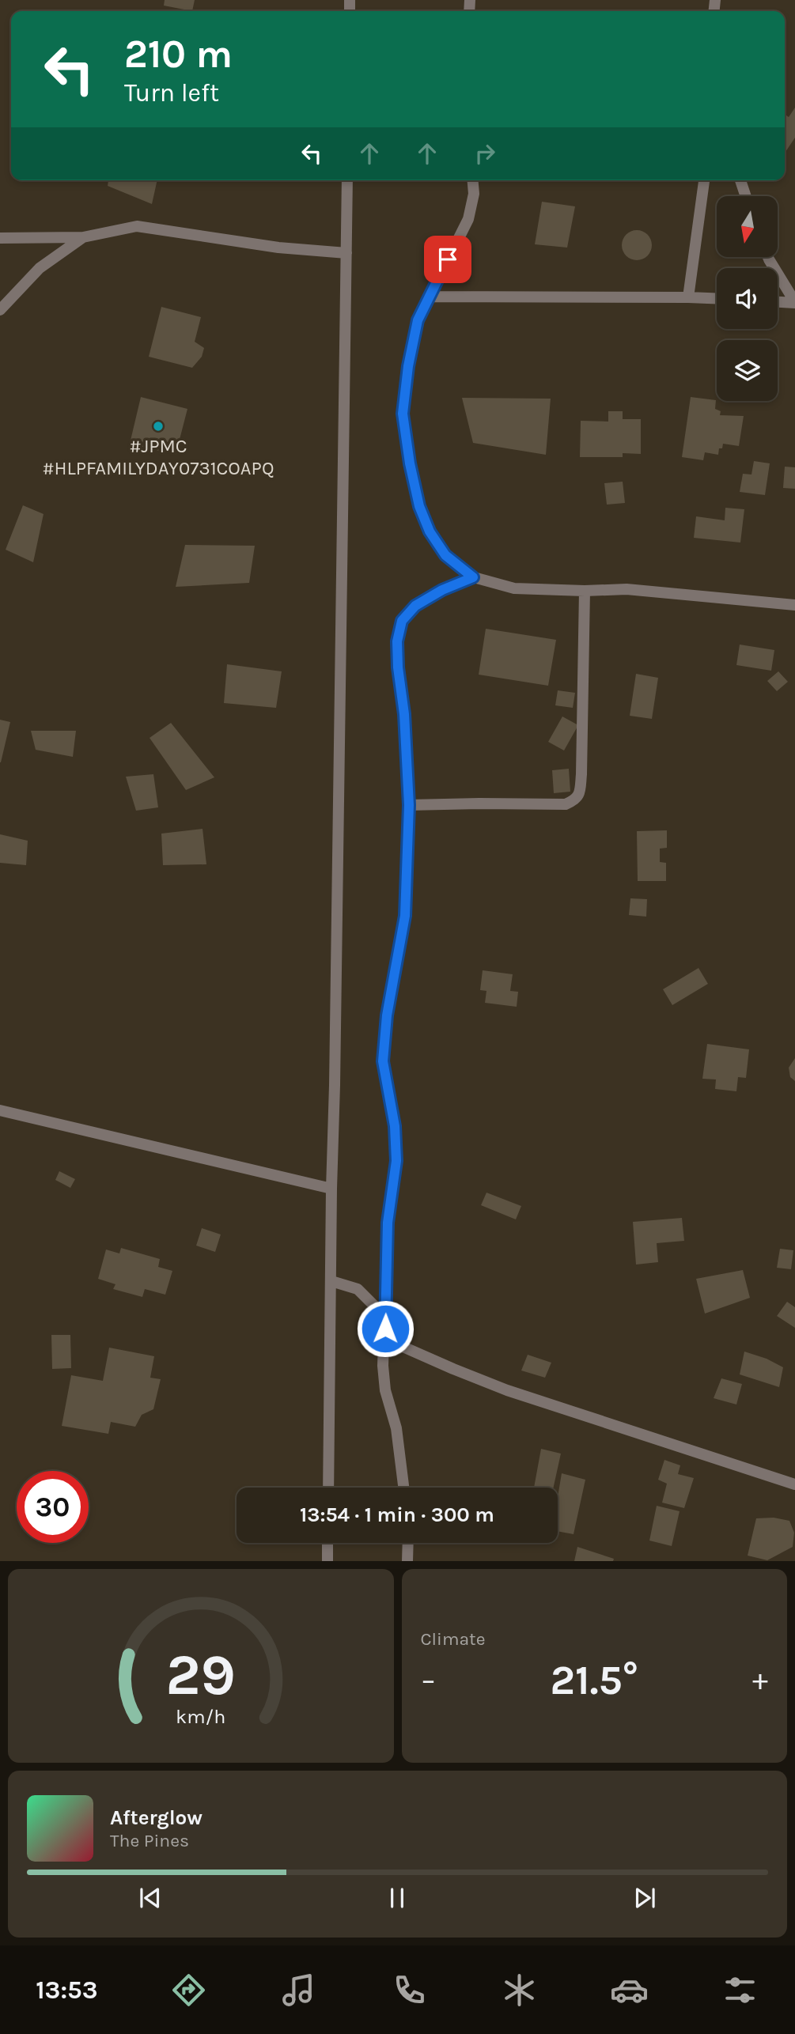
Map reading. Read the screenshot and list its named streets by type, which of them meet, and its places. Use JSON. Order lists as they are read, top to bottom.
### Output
{
  "places": ["#JPMC #HLPFAMILYDAY0731COAPQ"],
  "north": "bottom",
  "page": {
    "turn": ["210 m", "Turn left"],
    "limit": "30",
    "trip": "13:54 · 1 min · 300 m",
    "tile": "Climate",
    "heat": ["−", "21.5°", "+"],
    "song": ["Afterglow", "The Pines"],
    "tabs": "13:53",
    "gauge": ["29", "km/h"]
  }
}
